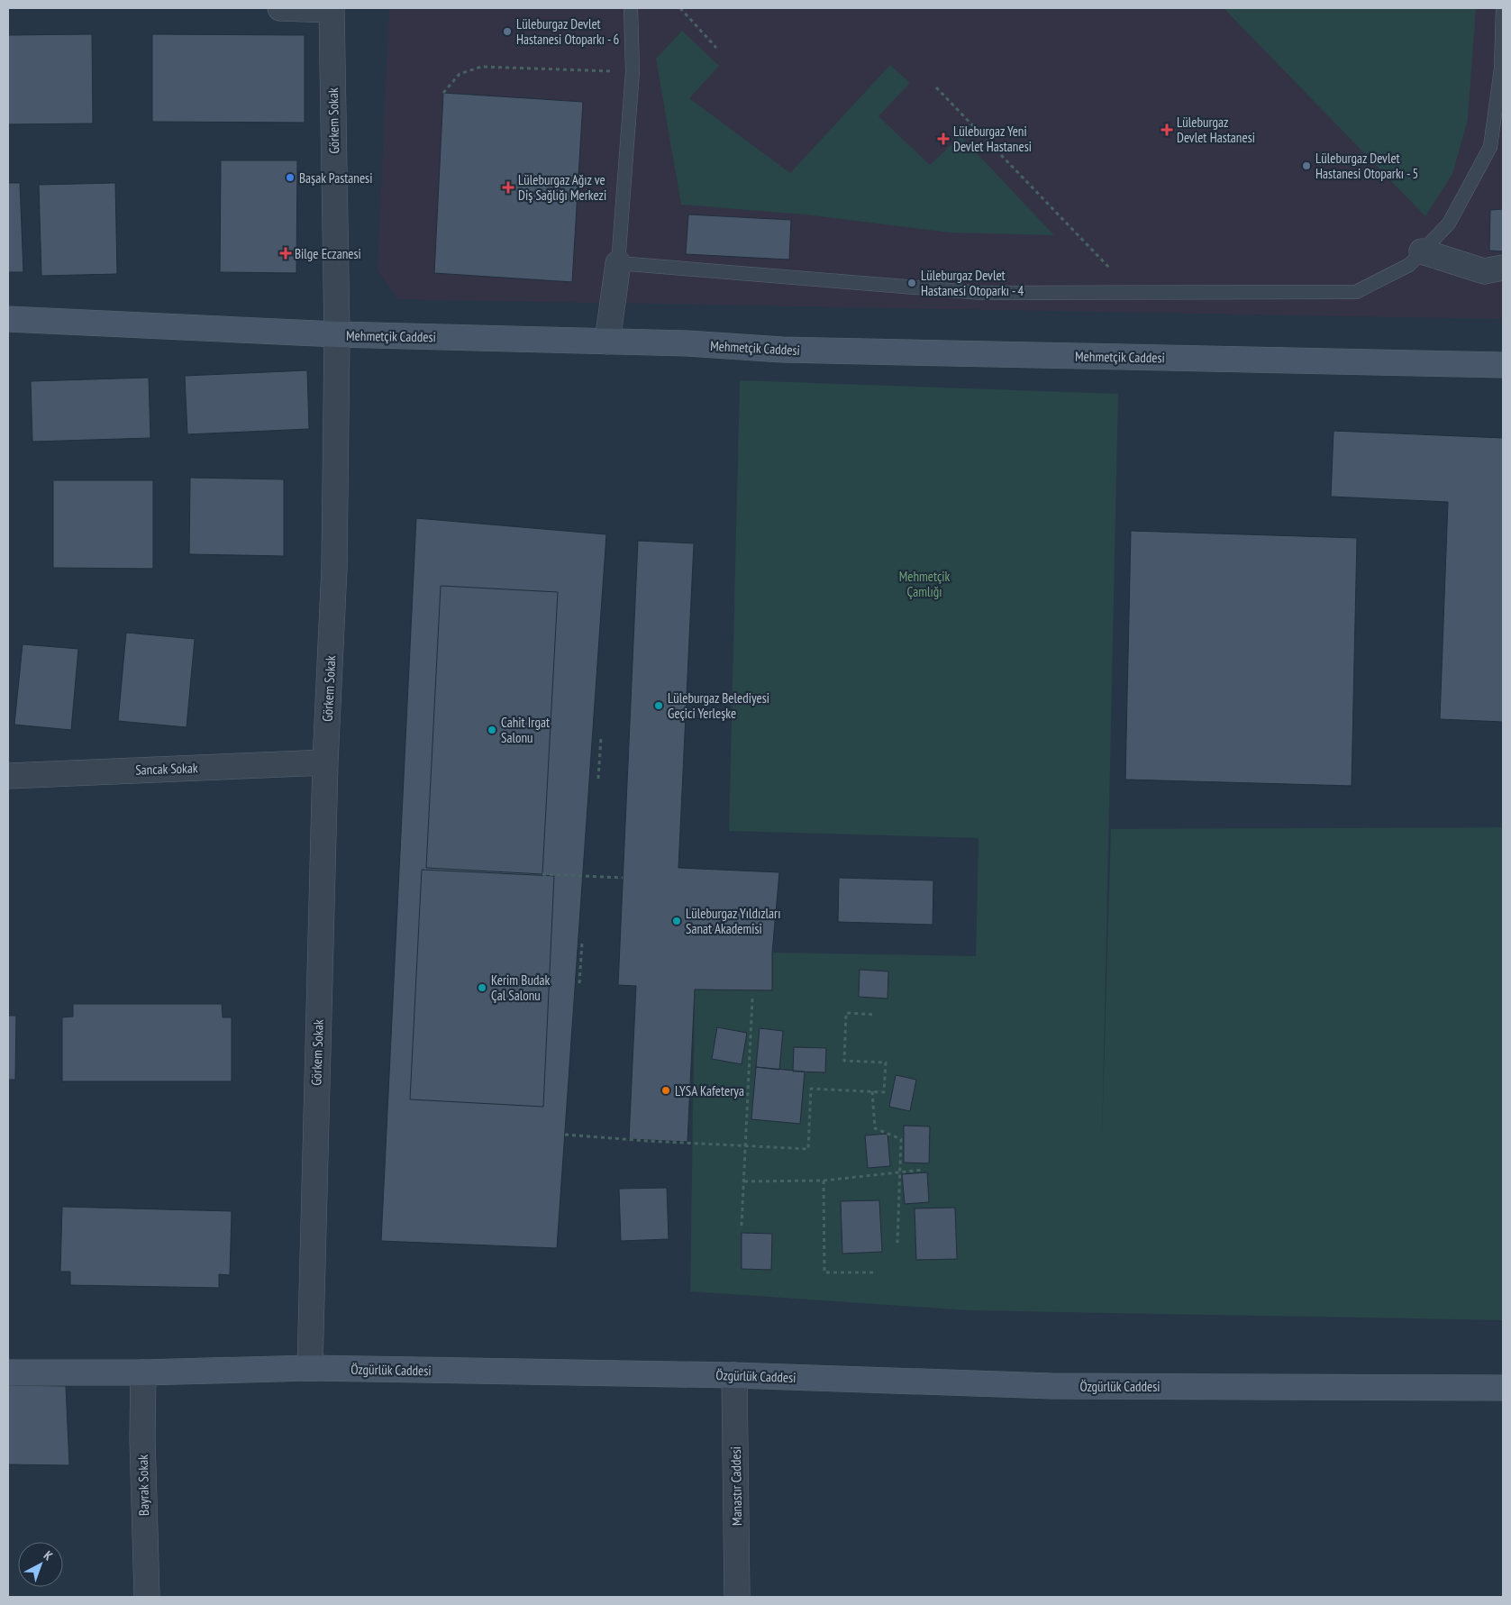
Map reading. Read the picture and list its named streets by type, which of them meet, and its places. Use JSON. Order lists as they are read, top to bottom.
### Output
{
  "streets": {
    "main road": ["Mehmetçik Caddesi", "Özgürlük Caddesi"],
    "street": [
      "Görkem Sokak",
      "Sancak Sokak",
      "Bayrak Sokak",
      "Manastır Caddesi"
    ]
  },
  "crossings": [
    ["Görkem Sokak", "Mehmetçik Caddesi"],
    ["Görkem Sokak", "Sancak Sokak"],
    ["Görkem Sokak", "Özgürlük Caddesi"],
    ["Özgürlük Caddesi", "Bayrak Sokak"],
    ["Özgürlük Caddesi", "Manastır Caddesi"]
  ],
  "parks": ["Mehmetçik Çamlığı"],
  "places": {
    "other": [
      "Lüleburgaz Devlet Hastanesi Otoparkı - 6",
      "Lüleburgaz Devlet Hastanesi Otoparkı - 5",
      "Başak Pastanesi",
      "Lüleburgaz Devlet Hastanesi Otoparkı - 4",
      "Lüleburgaz Belediyesi Geçici Yerleşke",
      "Cahit Irgat Salonu",
      "Lüleburgaz Yıldızları Sanat Akademisi",
      "Kerim Budak Çal Salonu",
      "LYSA Kafeterya"
    ],
    "health": [
      "Lüleburgaz Devlet Hastanesi",
      "Lüleburgaz Yeni Devlet Hastanesi",
      "Lüleburgaz Ağız ve Diş Sağlığı Merkezi",
      "Bilge Eczanesi"
    ]
  },
  "north": "top right"
}
